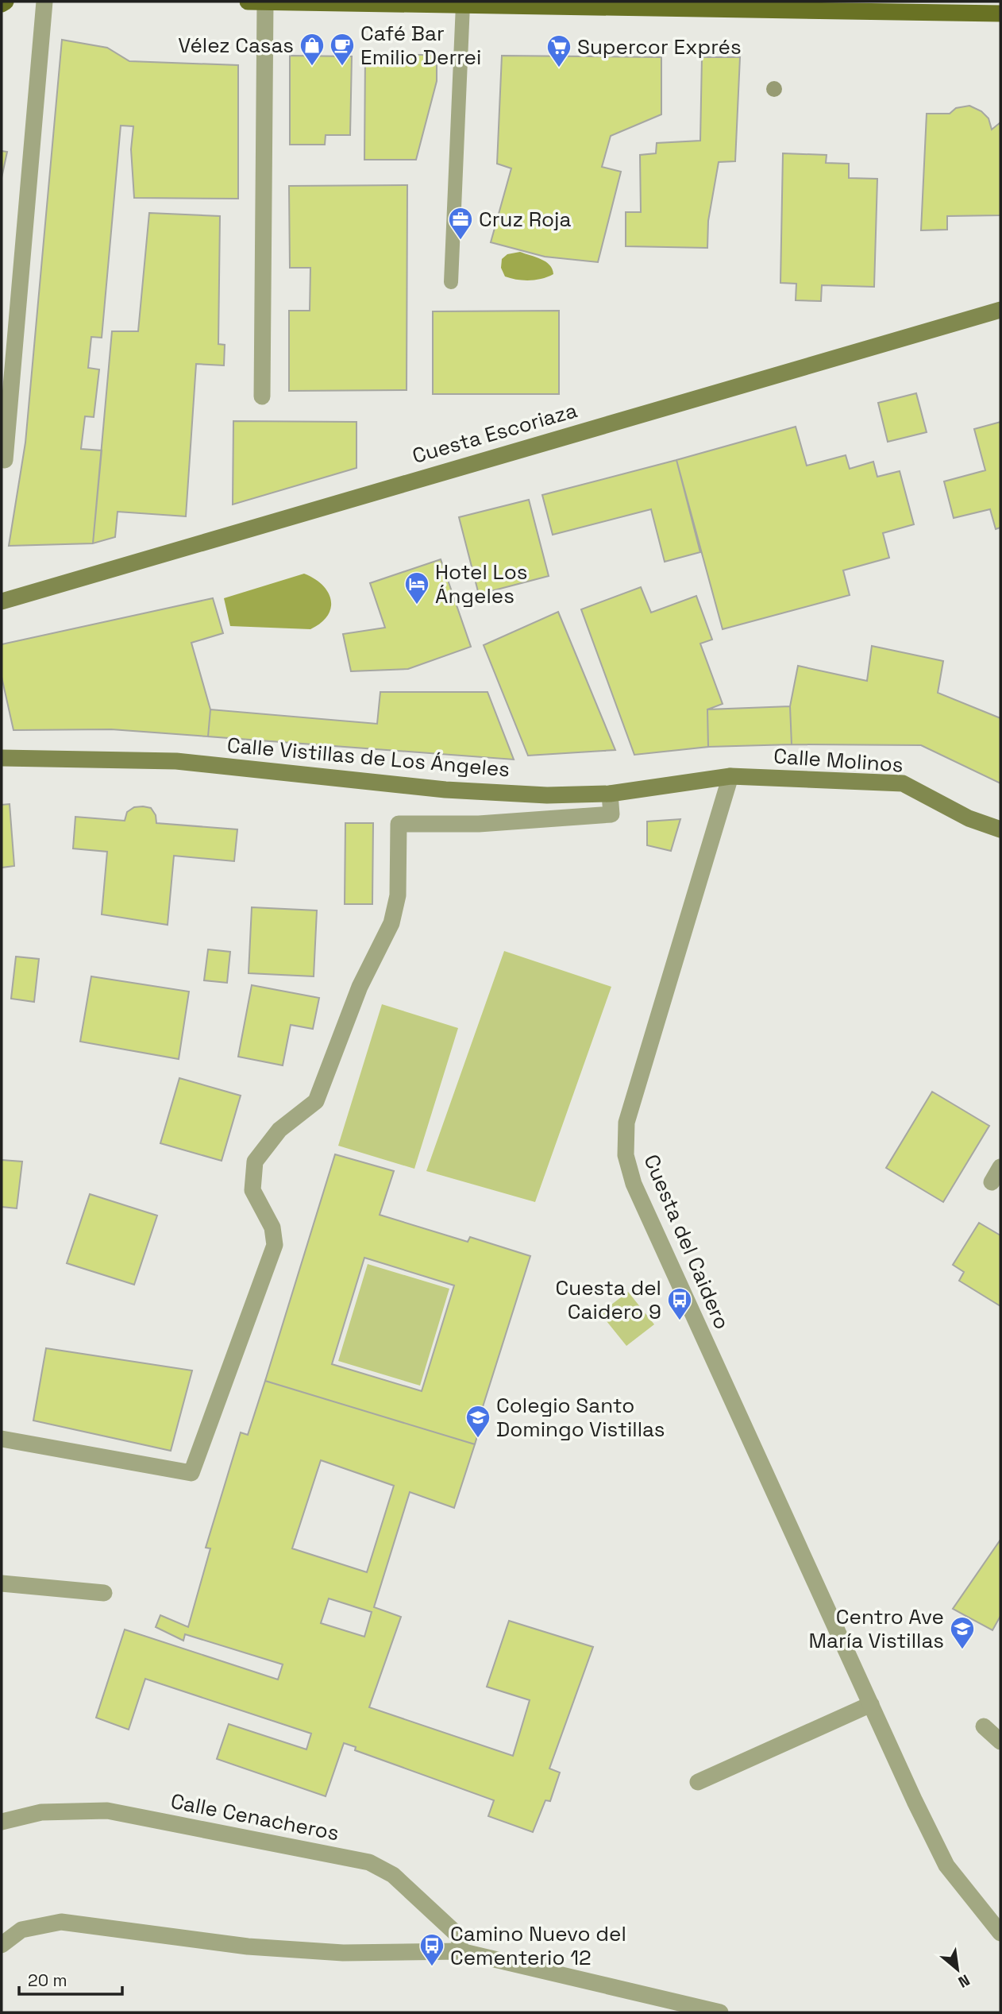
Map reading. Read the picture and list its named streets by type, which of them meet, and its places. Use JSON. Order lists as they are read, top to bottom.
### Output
{
  "streets": {
    "main road": ["Cuesta Escoriaza", "Calle Vistillas de Los Ángeles", "Calle Molinos"],
    "street": ["Cuesta del Caidero", "Calle Cenacheros"]
  },
  "crossings": [
    ["Calle Vistillas de Los Ángeles", "Calle Molinos"],
    ["Calle Vistillas de Los Ángeles", "Cuesta del Caidero"],
    ["Calle Molinos", "Cuesta del Caidero"]
  ],
  "places": {
    "shop": ["Vélez Casas"],
    "cafe": ["Café Bar Emilio Derrei"],
    "supermarket": ["Supercor Exprés"],
    "office": ["Cruz Roja"],
    "hotel": ["Hotel Los Ángeles"],
    "bus stop": ["Cuesta del Caidero 9", "Camino Nuevo del Cementerio 12"],
    "school or university": ["Colegio Santo Domingo Vistillas", "Centro Ave María Vistillas"]
  },
  "scale_bar": "20 m",
  "north": "bottom right"
}
